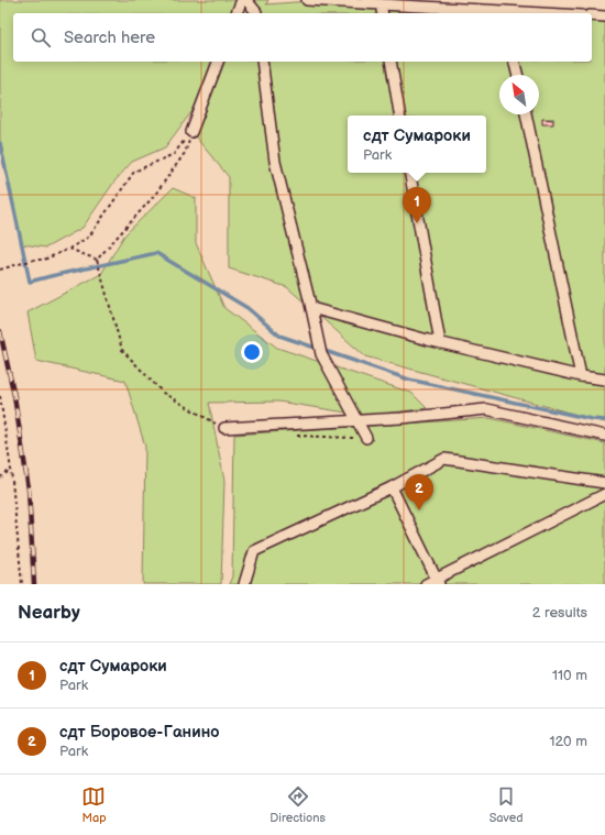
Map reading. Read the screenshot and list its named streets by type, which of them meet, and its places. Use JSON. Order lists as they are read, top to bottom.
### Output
{
  "north": "top left",
  "page": {
    "search": "Search here",
    "popup": ["сдт Сумароки", "Park"],
    "pins": ["1", "2"],
    "heading": ["Nearby", "2 results"],
    "list": [
      {
        "mark": "1",
        "name": "сдт Сумароки",
        "note": "Park",
        "value": "110 m"
      },
      {
        "mark": "2",
        "name": "сдт Боровое-Ганино",
        "note": "Park",
        "value": "120 m"
      }
    ],
    "nav": ["Map", "Directions", "Saved"]
  }
}
